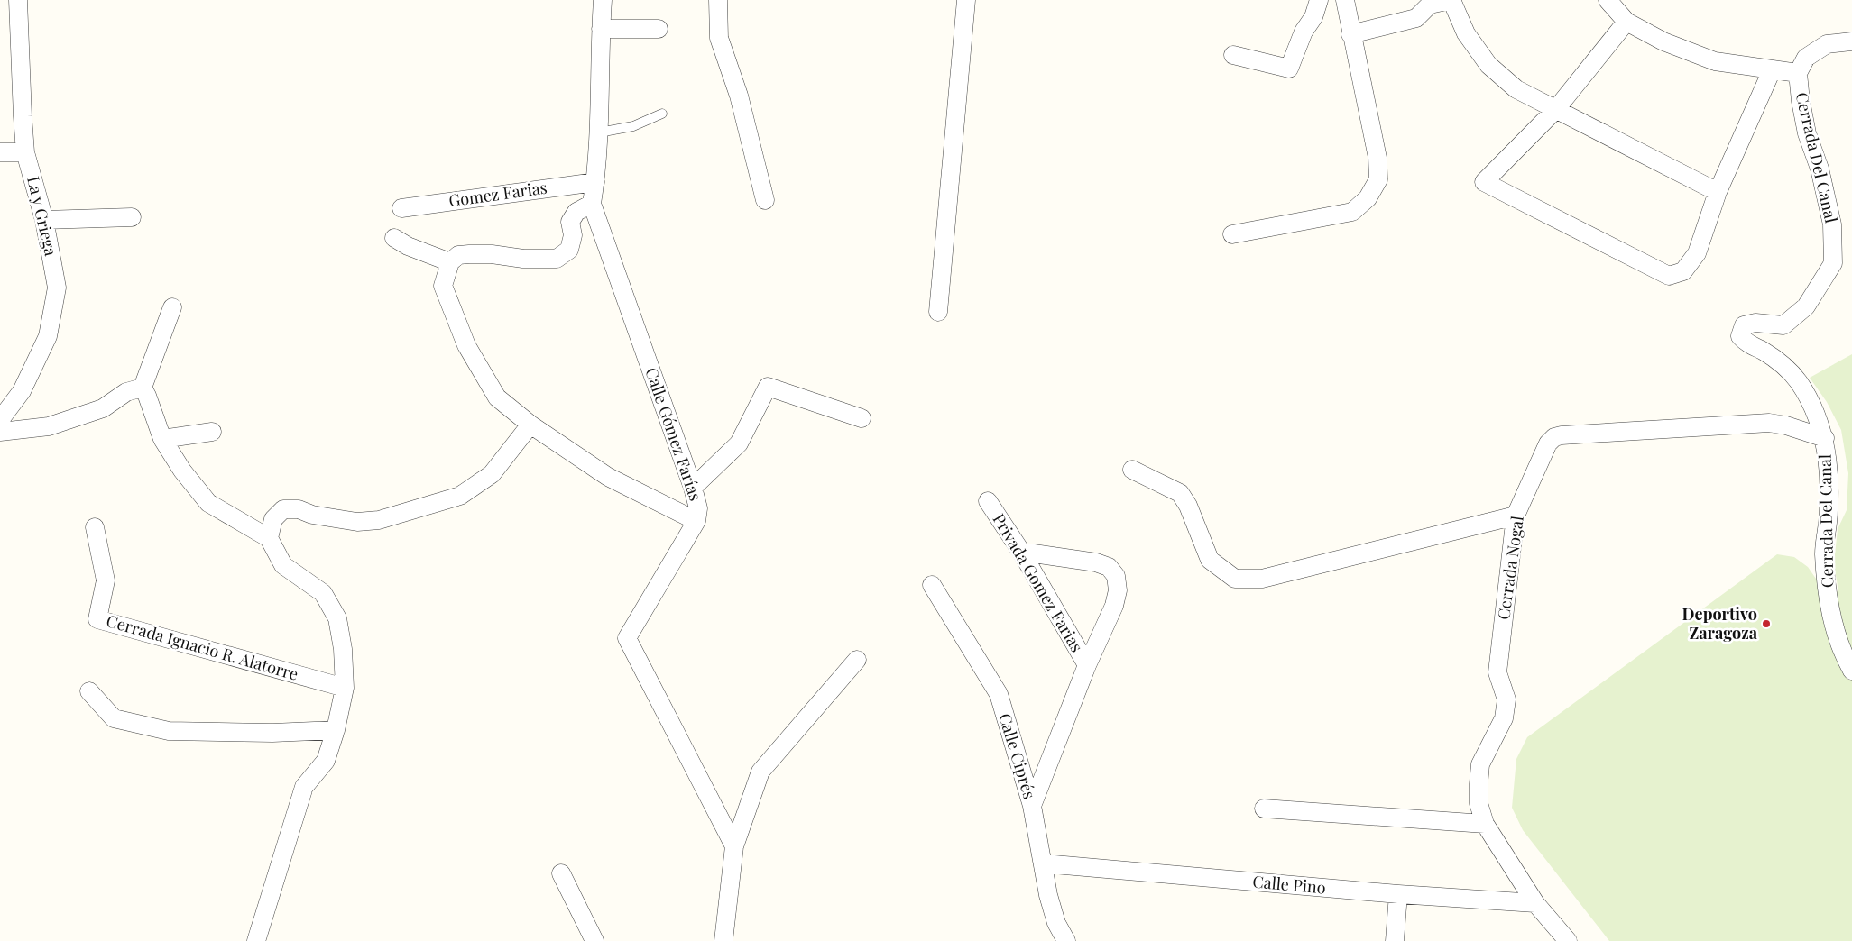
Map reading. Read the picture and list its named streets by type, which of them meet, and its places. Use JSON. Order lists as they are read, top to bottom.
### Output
{
  "streets": {
    "street": [
      "Cerrada Del Canal",
      "Gomez Farias",
      "La y Griega",
      "Calle Gómez Farías",
      "Cerrada Nogal",
      "Privada Gomez Farias",
      "Cerrada Ignacio R. Alatorre",
      "Calle Ciprés",
      "Calle Pino"
    ]
  },
  "crossings": [
    ["Cerrada Del Canal", "Cerrada Nogal"],
    ["Gomez Farias", "Calle Gómez Farías"],
    ["Cerrada Nogal", "Calle Pino"],
    ["Calle Ciprés", "Calle Pino"]
  ],
  "places": ["Deportivo Zaragoza"]
}
